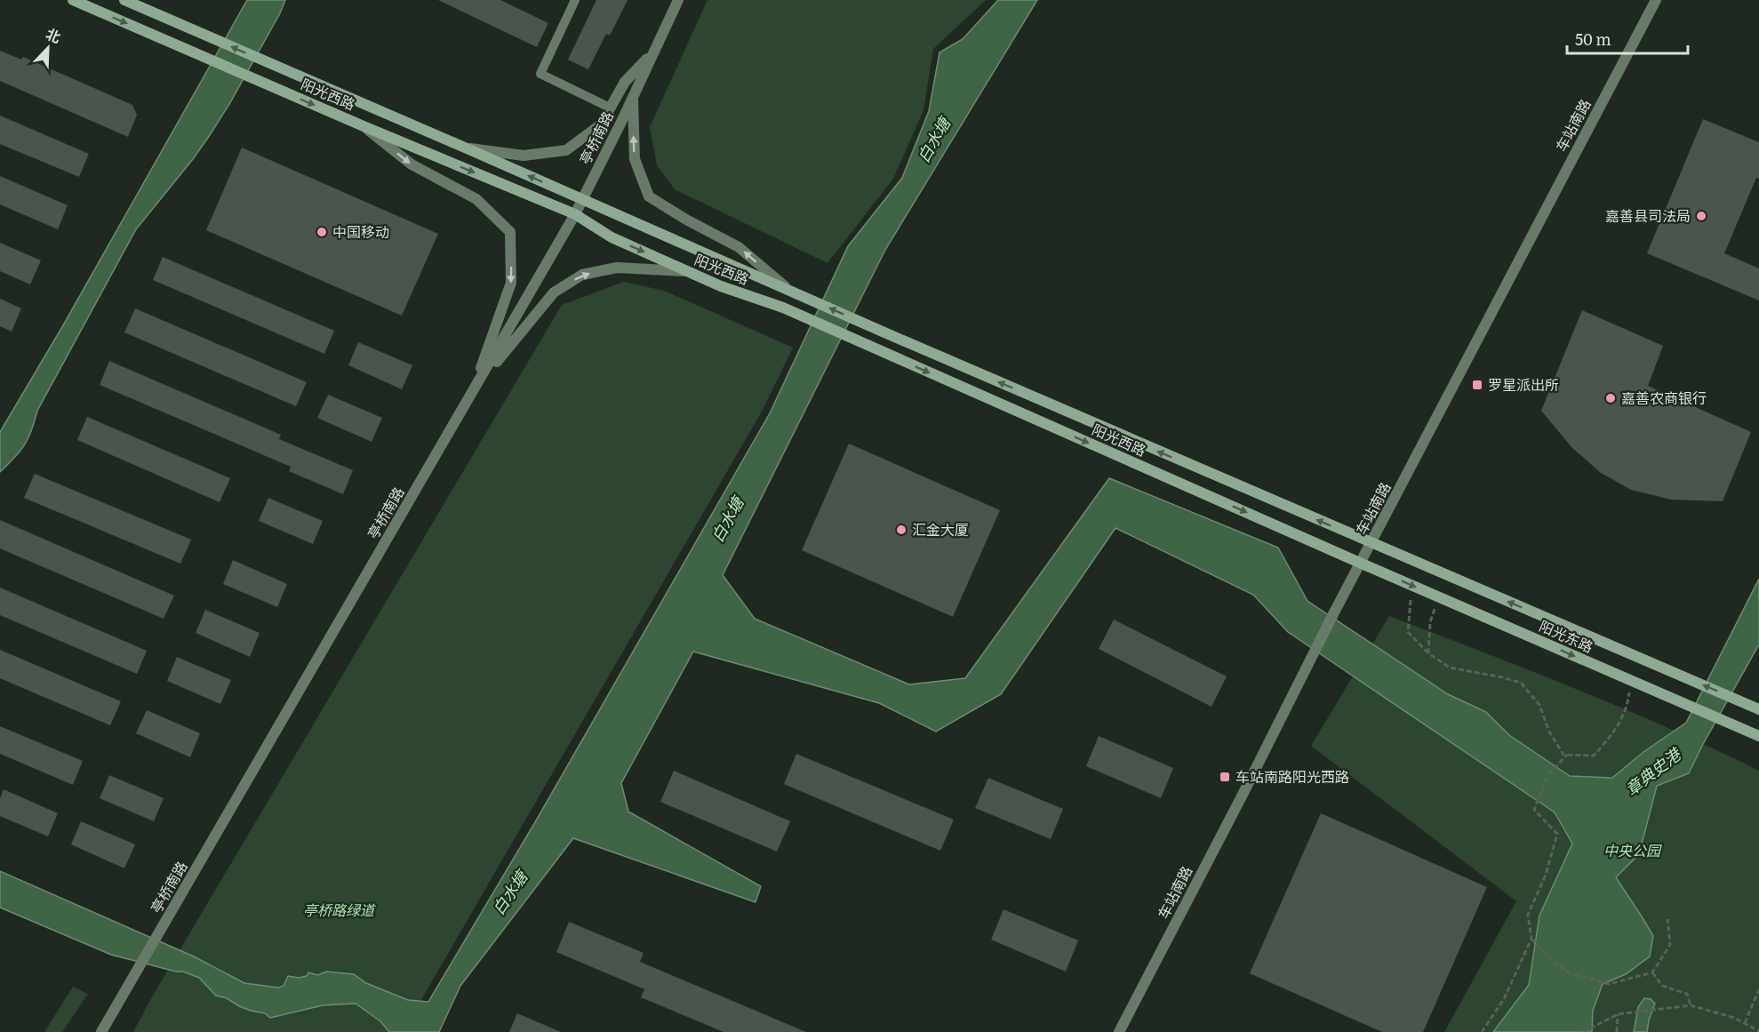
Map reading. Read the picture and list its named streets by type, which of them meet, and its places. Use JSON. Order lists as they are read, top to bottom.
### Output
{
  "streets": {
    "main road": ["阳光西路", "阳光东路"],
    "street": ["车站南路", "亭桥南路"]
  },
  "crossings": [
    ["阳光西路", "车站南路"],
    ["阳光西路", "亭桥南路"],
    ["阳光西路", "阳光东路"],
    ["车站南路", "阳光东路"]
  ],
  "water": ["白水塘", "章典史港"],
  "parks": ["中央公园", "亭桥路绿道"],
  "places": {
    "other": [
      "嘉善县司法局",
      "中国移动",
      "嘉善农商银行",
      "汇金大厦"
    ],
    "transit": ["罗星派出所", "车站南路阳光西路"]
  },
  "scale_bar": "50 m",
  "north": "top right"
}
